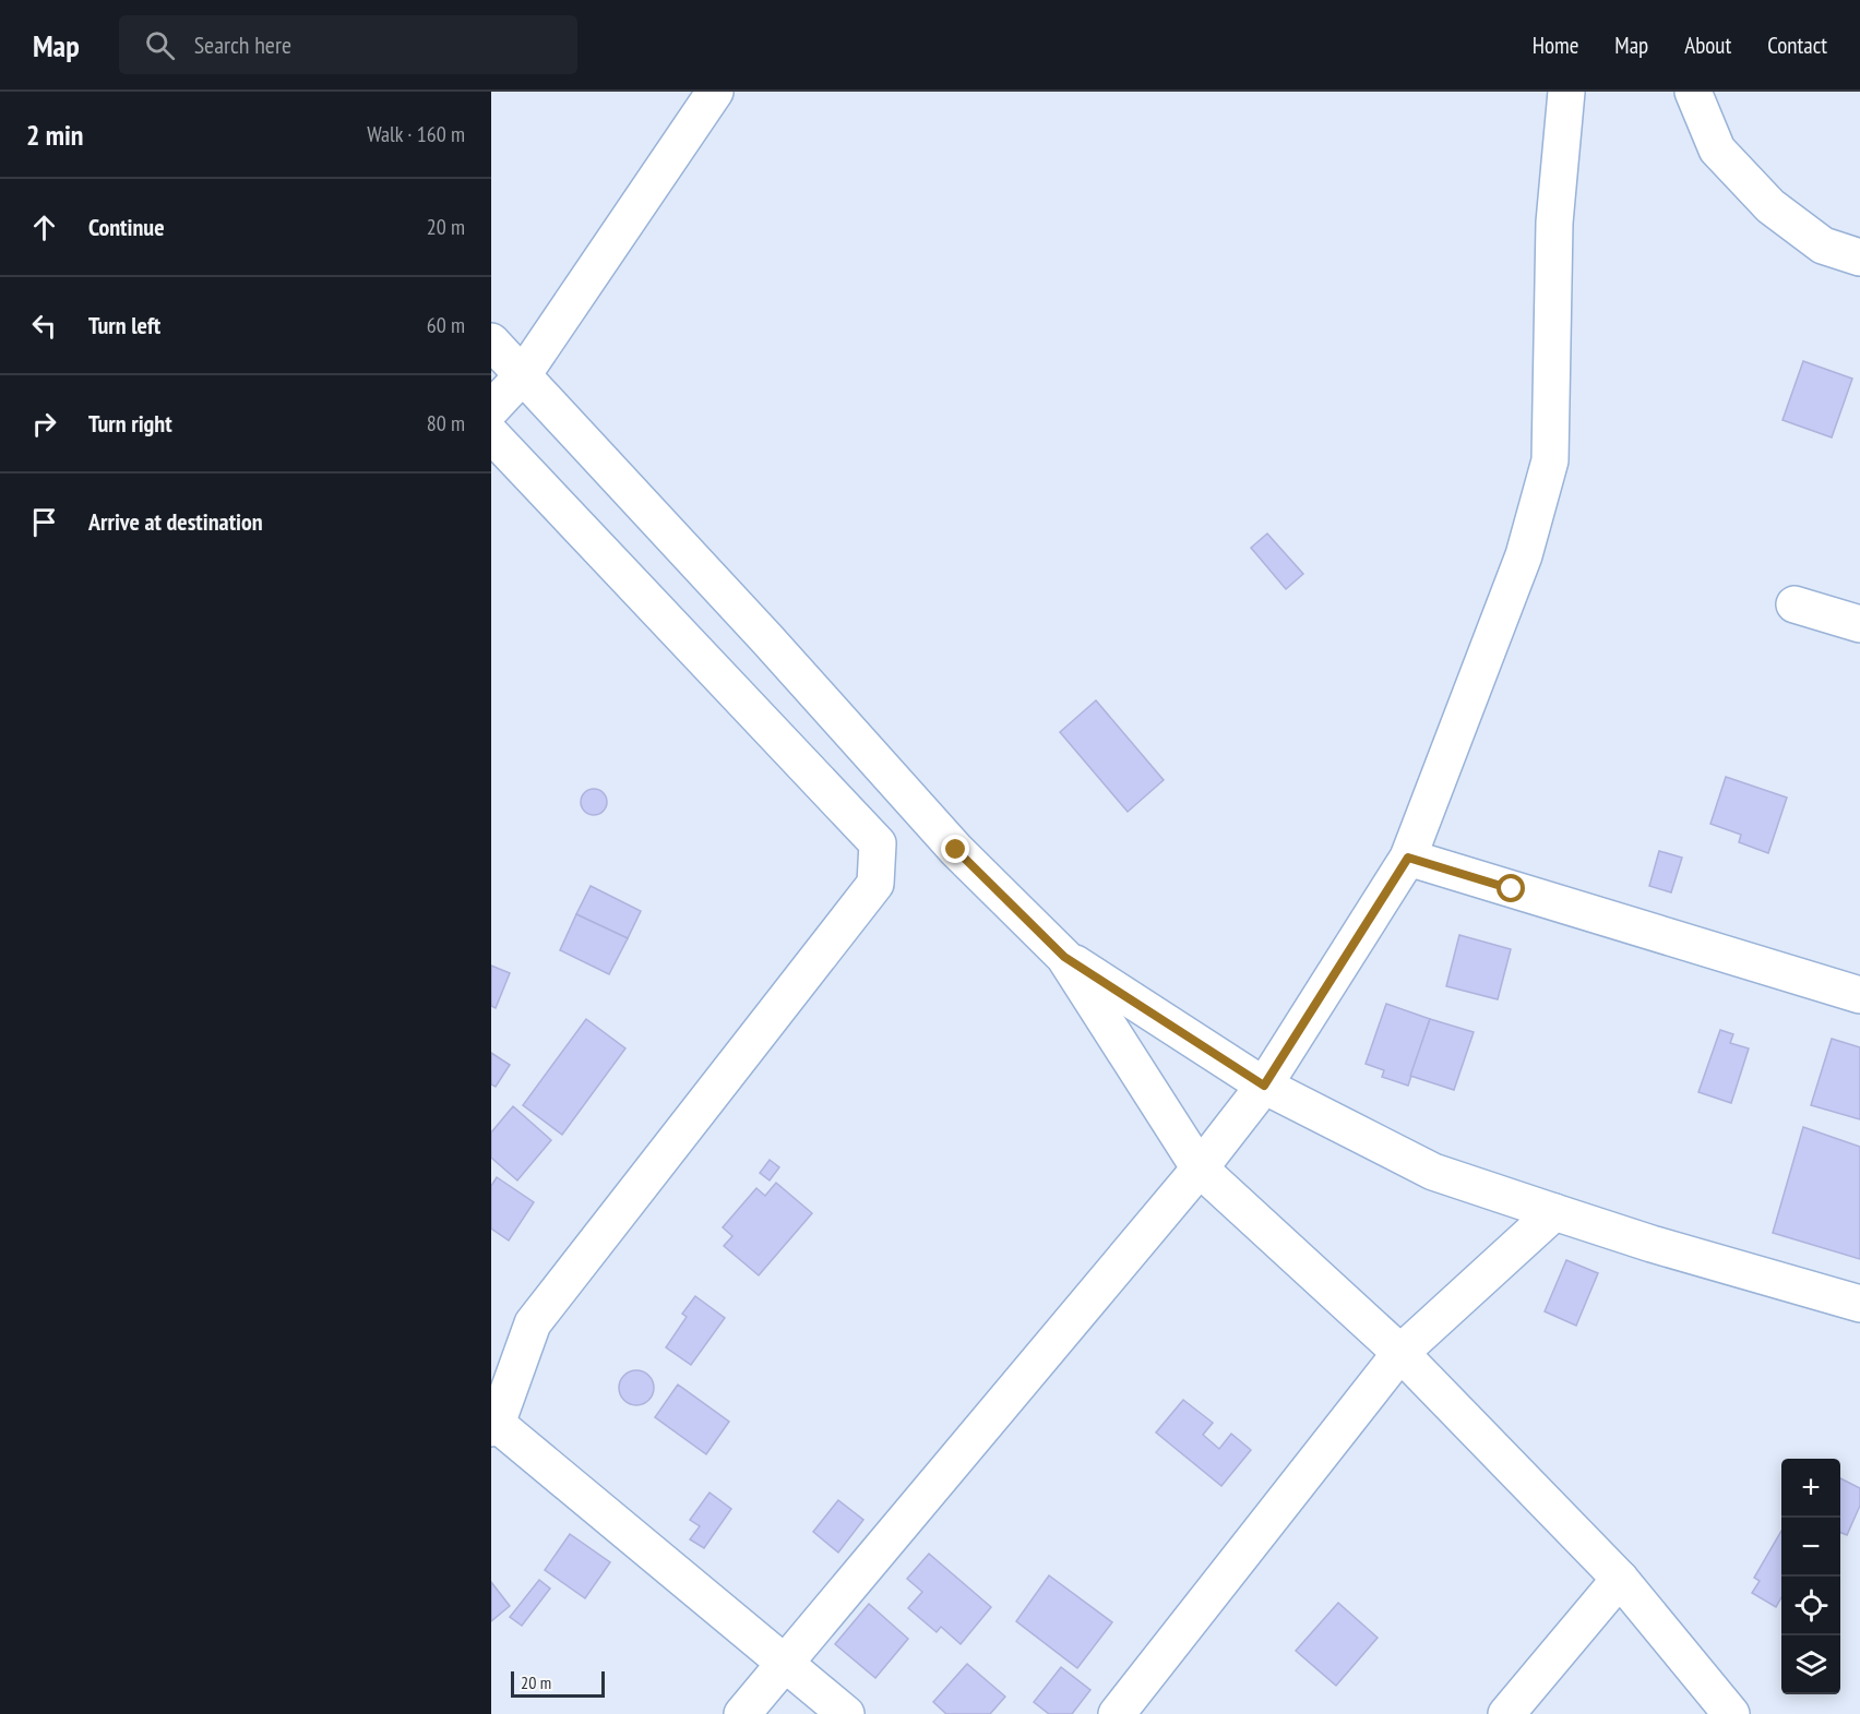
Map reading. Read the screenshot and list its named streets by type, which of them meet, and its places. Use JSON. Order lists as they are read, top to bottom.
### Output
{
  "scale_bar": "20 m",
  "page": {
    "header": "Map",
    "search": "Search here",
    "nav": [
      "Home",
      "Map",
      "About",
      "Contact"
    ],
    "heading": ["2 min", "Walk · 160 m"],
    "list": [
      ["Continue", "20 m"],
      ["Turn left", "60 m"],
      ["Turn right", "80 m"],
      "Arrive at destination"
    ],
    "map_buttons": ["+", "−"],
    "scale": "20 m"
  }
}
